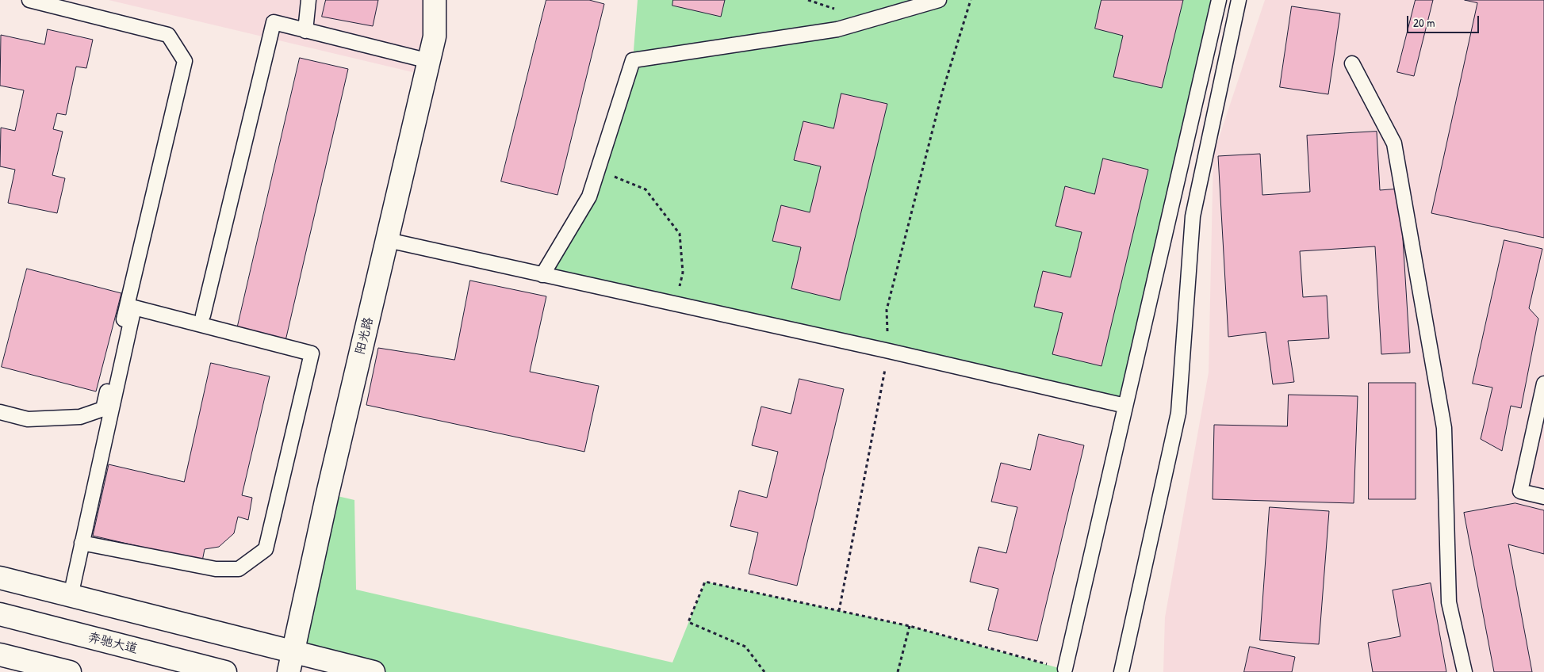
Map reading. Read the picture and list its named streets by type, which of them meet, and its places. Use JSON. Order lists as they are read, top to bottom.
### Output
{
  "streets": {
    "street": ["阳光路", "奔驰大道"]
  },
  "scale_bar": "20 m"
}
